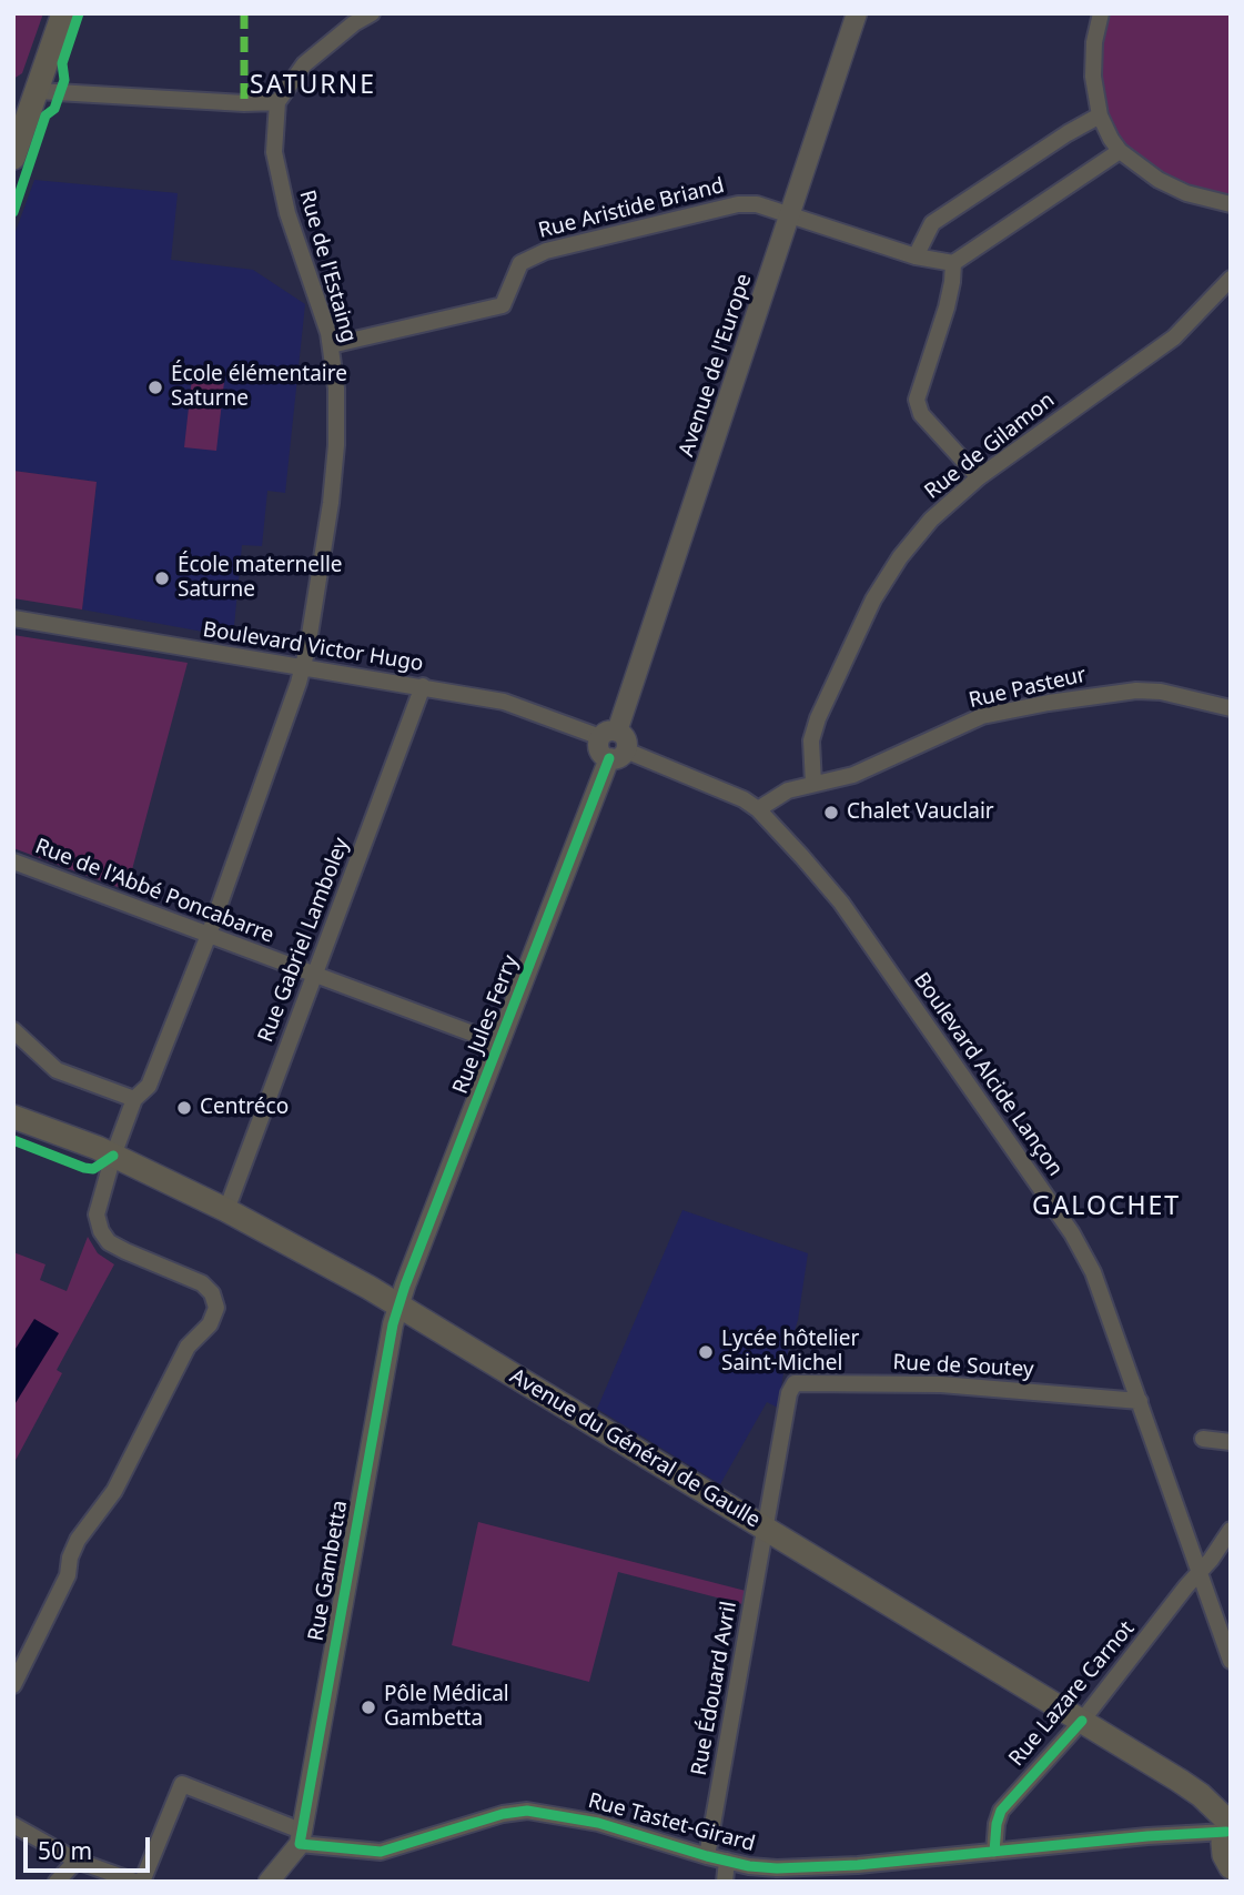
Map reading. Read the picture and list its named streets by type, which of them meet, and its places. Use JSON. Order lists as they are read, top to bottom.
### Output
{
  "streets": {
    "main road": ["Avenue du Général de Gaulle"],
    "street": [
      "Rue Aristide Briand",
      "Rue de l'Estaing",
      "Avenue de l'Europe",
      "Rue de Gilamon",
      "Boulevard Victor Hugo",
      "Rue Pasteur",
      "Rue de l'Abbé Poncabarre",
      "Rue Gabriel Lamboley",
      "Rue Jules Ferry",
      "Boulevard Alcide Lançon",
      "Rue de Soutey",
      "Rue Gambetta",
      "Rue Édouard Avril",
      "Rue Lazare Carnot",
      "Rue Tastet-Girard"
    ]
  },
  "crossings": [
    ["Rue Aristide Briand", "Rue de l'Estaing"],
    ["Rue Aristide Briand", "Avenue de l'Europe"],
    ["Rue de l'Estaing", "Boulevard Victor Hugo"],
    ["Rue de l'Estaing", "Rue de l'Abbé Poncabarre"],
    ["Rue de l'Estaing", "Avenue du Général de Gaulle"],
    ["Avenue de l'Europe", "Boulevard Victor Hugo"],
    ["Rue de Gilamon", "Rue Pasteur"],
    ["Boulevard Victor Hugo", "Rue Gabriel Lamboley"],
    ["Rue Pasteur", "Boulevard Alcide Lançon"],
    ["Rue de l'Abbé Poncabarre", "Rue Gabriel Lamboley"],
    ["Rue de l'Abbé Poncabarre", "Rue Jules Ferry"],
    ["Rue Gabriel Lamboley", "Avenue du Général de Gaulle"],
    ["Rue Jules Ferry", "Boulevard Alcide Lançon"],
    ["Rue Jules Ferry", "Avenue du Général de Gaulle"],
    ["Rue Jules Ferry", "Rue Gambetta"],
    ["Boulevard Alcide Lançon", "Rue de Soutey"],
    ["Boulevard Alcide Lançon", "Rue Lazare Carnot"],
    ["Rue de Soutey", "Avenue du Général de Gaulle"],
    ["Rue de Soutey", "Rue Édouard Avril"],
    ["Avenue du Général de Gaulle", "Rue Gambetta"],
    ["Avenue du Général de Gaulle", "Rue Édouard Avril"],
    ["Avenue du Général de Gaulle", "Rue Lazare Carnot"],
    ["Avenue du Général de Gaulle", "Rue Tastet-Girard"],
    ["Rue Gambetta", "Rue Tastet-Girard"],
    ["Rue Édouard Avril", "Rue Tastet-Girard"],
    ["Rue Lazare Carnot", "Rue Tastet-Girard"]
  ],
  "districts": ["SATURNE", "GALOCHET"],
  "places": [
    "École élémentaire Saturne",
    "École maternelle Saturne",
    "Chalet Vauclair",
    "Centréco",
    "Lycée hôtelier Saint-Michel",
    "Pôle Médical Gambetta"
  ],
  "scale_bar": "50 m"
}
